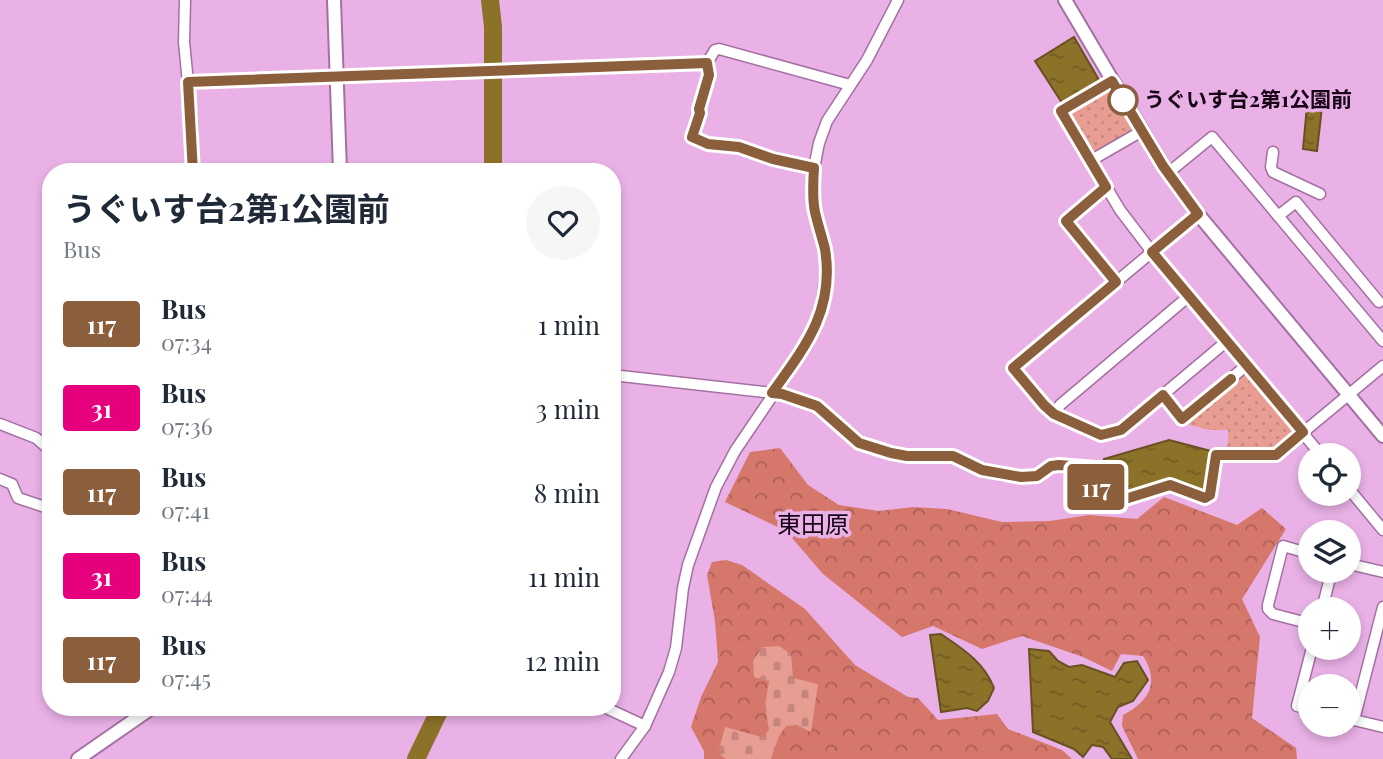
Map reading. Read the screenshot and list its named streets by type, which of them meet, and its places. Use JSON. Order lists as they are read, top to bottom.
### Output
{
  "districts": ["東田原"],
  "places": ["うぐいす台2第1公園前"],
  "lines": ["bus line 117"],
  "page": {
    "on_map": "117",
    "heading": ["うぐいす台2第1公園前", "Bus"],
    "list": [
      {
        "mark": "117",
        "name": "Bus",
        "note": "07:34",
        "value": "1 min"
      },
      {
        "mark": "31",
        "name": "Bus",
        "note": "07:36",
        "value": "3 min"
      },
      {
        "mark": "117",
        "name": "Bus",
        "note": "07:41",
        "value": "8 min"
      },
      {
        "mark": "31",
        "name": "Bus",
        "note": "07:44",
        "value": "11 min"
      },
      {
        "mark": "117",
        "name": "Bus",
        "note": "07:45",
        "value": "12 min"
      }
    ],
    "map_buttons": ["+", "−"]
  }
}
